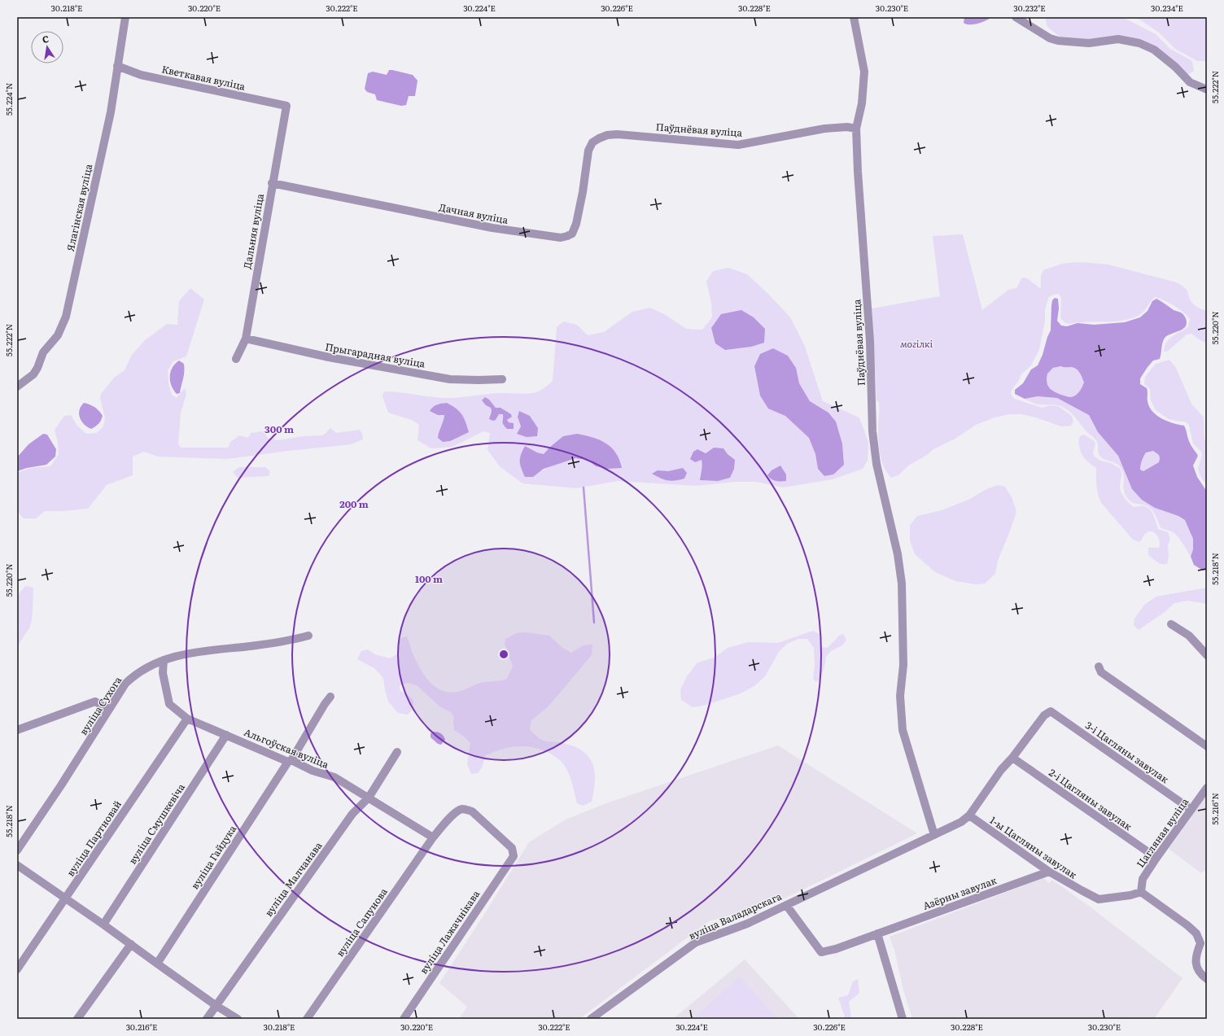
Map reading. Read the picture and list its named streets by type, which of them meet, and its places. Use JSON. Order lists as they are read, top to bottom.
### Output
{
  "streets": {
    "street": [
      "Кветкавая вуліца",
      "Паўднёвая вуліца",
      "Ялагінская вуліца",
      "Дачная вуліца",
      "Дальняя вуліца",
      "Прыгарадная вуліца",
      "вуліца Сухога",
      "Альгоўская вуліца",
      "3-і Цагляны завулак",
      "2-і Цагляны завулак",
      "вуліца Смушкевіча",
      "Цагляная вуліца",
      "вуліца Партновай",
      "1-ы Цагляны завулак",
      "вуліца Гайдука",
      "вуліца Малчанава",
      "Азёрны завулак",
      "вуліца Валадарскага",
      "вуліца Сапунова",
      "вуліца Лажачнікава"
    ]
  },
  "crossings": [
    ["Кветкавая вуліца", "Ялагінская вуліца"],
    ["Кветкавая вуліца", "Дальняя вуліца"],
    ["Паўднёвая вуліца", "Дачная вуліца"],
    ["Паўднёвая вуліца", "вуліца Валадарскага"],
    ["Дачная вуліца", "Дальняя вуліца"],
    ["Дальняя вуліца", "Прыгарадная вуліца"],
    ["вуліца Сухога", "Альгоўская вуліца"],
    ["Альгоўская вуліца", "вуліца Смушкевіча"],
    ["Альгоўская вуліца", "вуліца Партновай"],
    ["Альгоўская вуліца", "вуліца Гайдука"],
    ["Альгоўская вуліца", "вуліца Малчанава"],
    ["Альгоўская вуліца", "вуліца Сапунова"],
    ["3-і Цагляны завулак", "2-і Цагляны завулак"],
    ["3-і Цагляны завулак", "Цагляная вуліца"],
    ["2-і Цагляны завулак", "Цагляная вуліца"],
    ["Цагляная вуліца", "1-ы Цагляны завулак"],
    ["1-ы Цагляны завулак", "Азёрны завулак"],
    ["1-ы Цагляны завулак", "вуліца Валадарскага"],
    ["Азёрны завулак", "вуліца Валадарскага"],
    ["вуліца Сапунова", "вуліца Лажачнікава"]
  ],
  "parks": ["могілкі"],
  "north": "top",
  "coordinates": [
    "30.218°E",
    "30.220°E",
    "30.222°E",
    "30.224°E",
    "30.226°E",
    "30.228°E",
    "30.230°E",
    "30.232°E",
    "30.234°E",
    "55.222°N",
    "55.224°N",
    "55.220°N",
    "55.218°N",
    "55.216°N",
    "30.216°E"
  ],
  "rings": ["300 m", "200 m", "100 m"]
}
